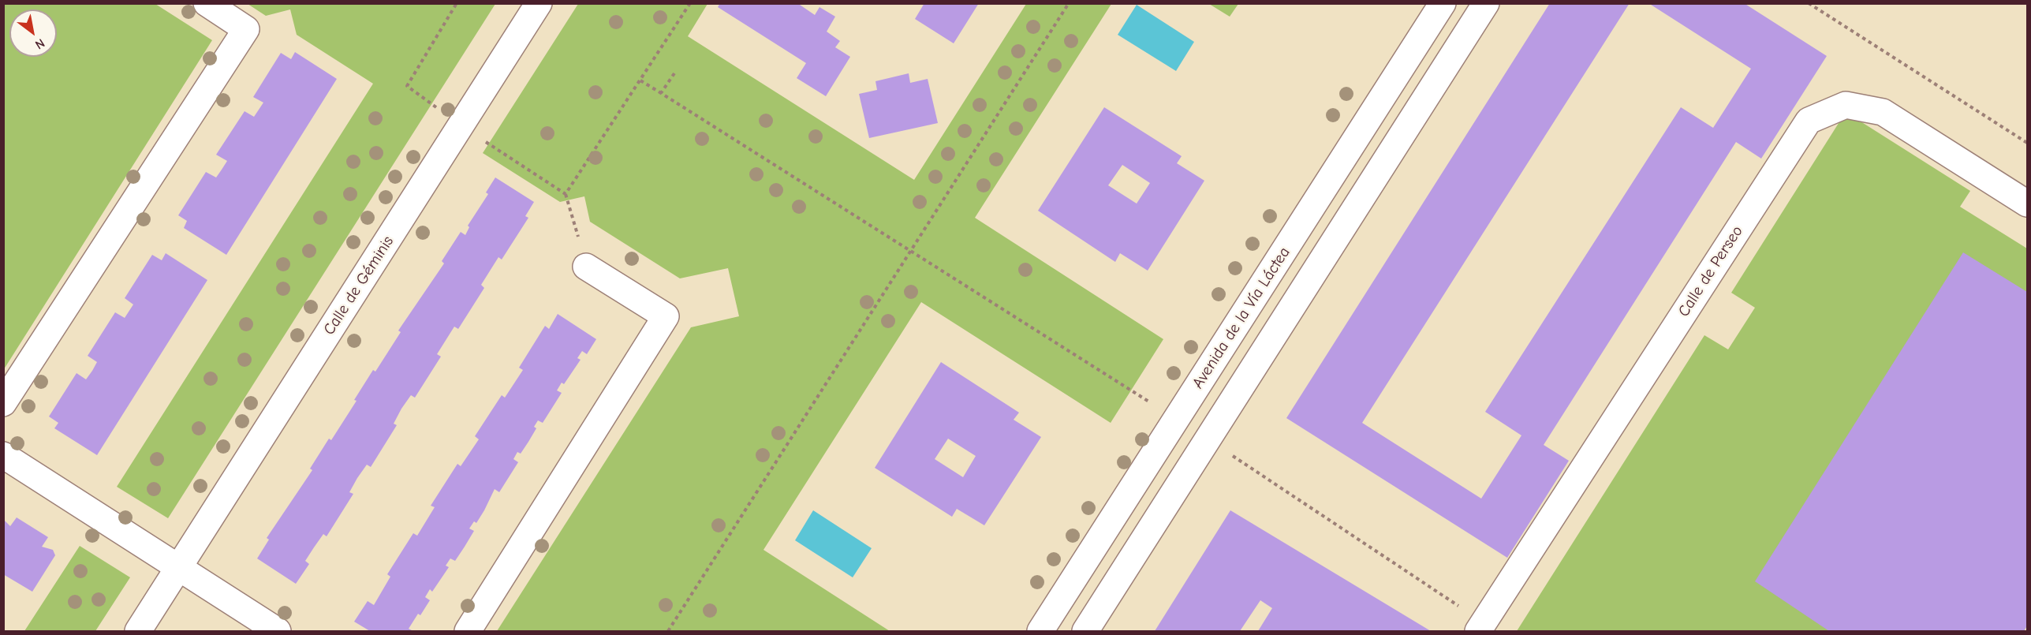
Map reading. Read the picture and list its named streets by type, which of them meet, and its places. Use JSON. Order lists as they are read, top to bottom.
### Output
{
  "streets": {
    "street": ["Calle de Perseo", "Calle de Géminis", "Avenida de la Vía Láctea"]
  },
  "north": "bottom right"
}
